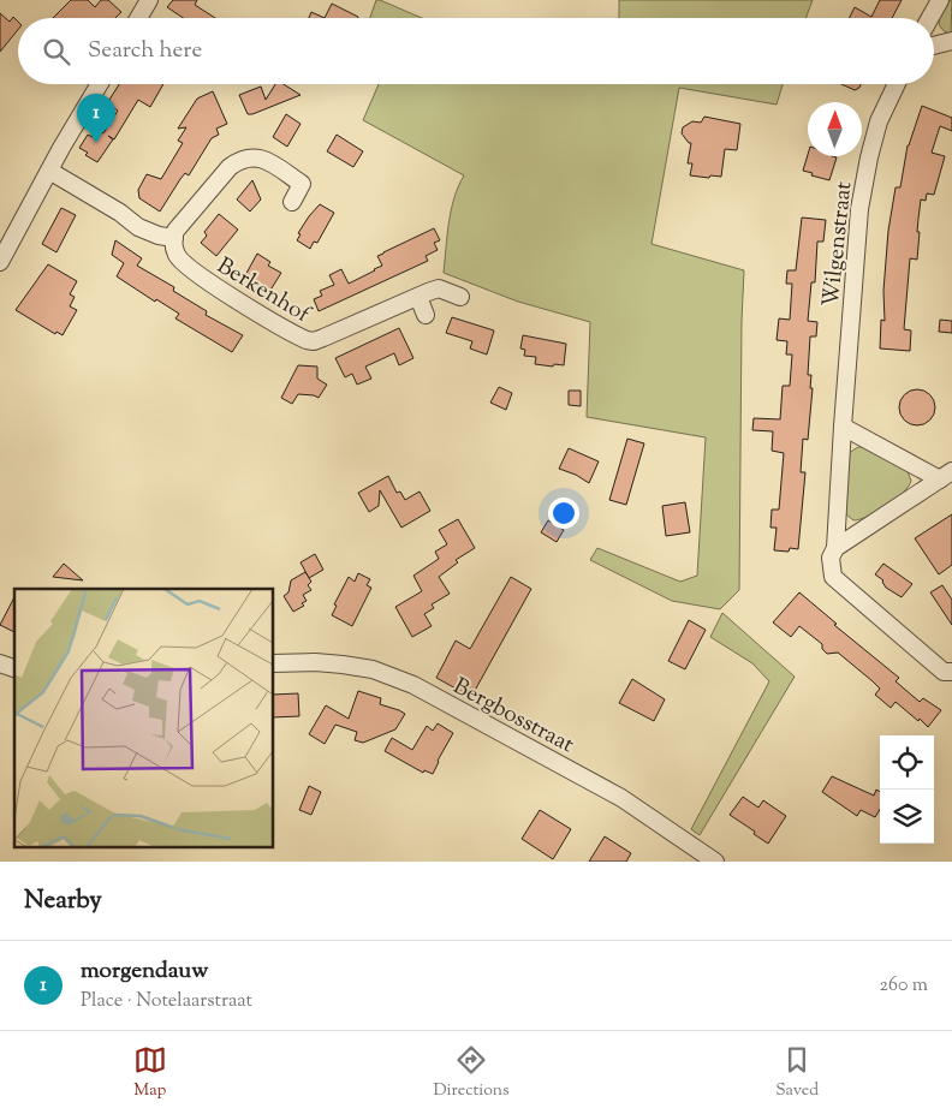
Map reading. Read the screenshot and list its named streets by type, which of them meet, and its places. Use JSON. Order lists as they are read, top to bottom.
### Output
{
  "streets": {
    "street": ["Wilgenstraat", "Berkenhof", "Bergbosstraat"]
  },
  "north": "top",
  "page": {
    "search": "Search here",
    "pins": "1",
    "heading": "Nearby",
    "list": [
      {
        "mark": "1",
        "name": "morgendauw",
        "note": "Place · Notelaarstraat",
        "value": "260 m"
      }
    ],
    "nav": ["Map", "Directions", "Saved"]
  }
}
